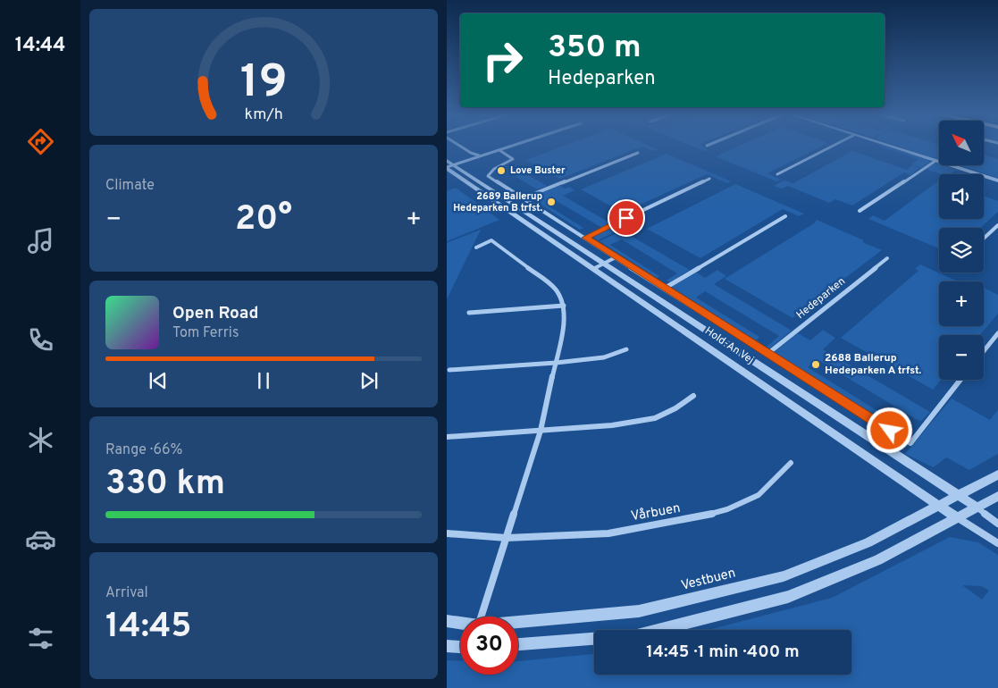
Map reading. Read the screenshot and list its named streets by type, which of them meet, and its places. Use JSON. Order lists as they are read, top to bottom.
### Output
{
  "streets": {
    "street": [
      "Hedeparken",
      "Hold-An Vej",
      "Vårbuen",
      "Vestbuen"
    ]
  },
  "crossings": [
    ["Hold-An Vej", "Vestbuen"]
  ],
  "places": ["Love Buster", "2689 Ballerup Hedeparken B trfst.", "2688 Ballerup Hedeparken A trfst."],
  "north": "top left",
  "page": {
    "tabs": "14:44",
    "turn": ["350 m", "Hedeparken"],
    "map_buttons": ["+", "−"],
    "tile": [
      "Climate",
      ["Range · 66%", "330 km"],
      ["Arrival", "14:45"]
    ],
    "heat": ["−", "20°", "+"],
    "song": ["Open Road", "Tom Ferris"],
    "limit": "30",
    "trip": "14:45 · 1 min · 400 m",
    "gauge": ["19", "km/h"]
  }
}
